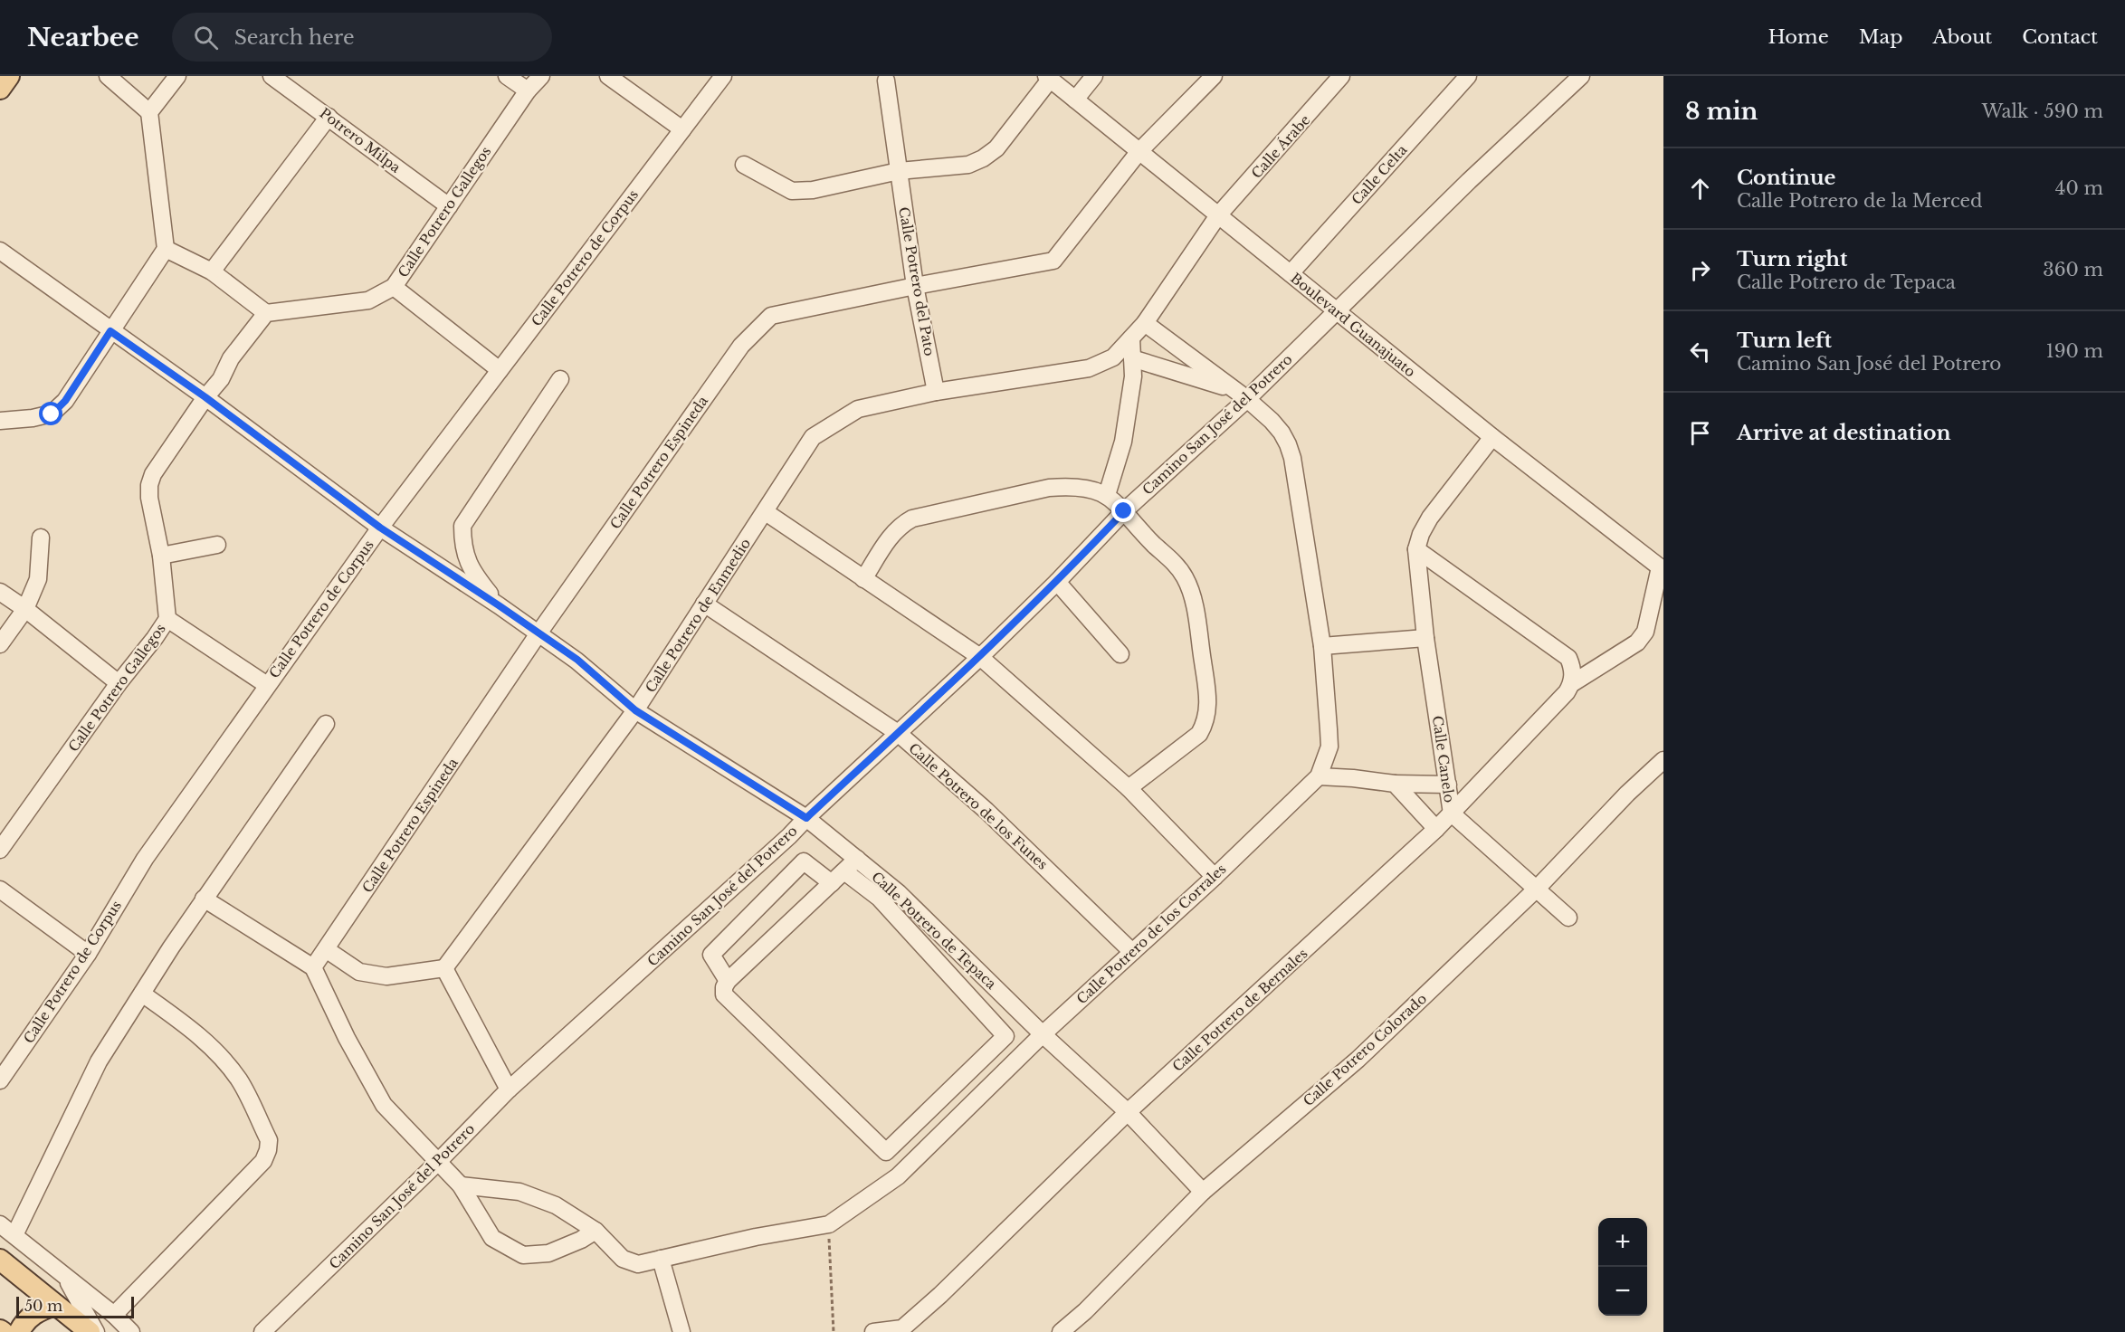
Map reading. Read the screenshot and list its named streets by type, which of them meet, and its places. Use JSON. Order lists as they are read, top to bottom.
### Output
{
  "streets": {
    "street": [
      "Potrero Milpa",
      "Calle Árabe",
      "Calle Celta",
      "Calle Potrero Gallegos",
      "Calle Potrero de Corpus",
      "Calle Potrero del Pato",
      "Boulevard Guanajuato",
      "Camino San José del Potrero",
      "Calle Potrero Espineda",
      "Calle Potrero de Enmedio",
      "Calle Canelo",
      "Calle Potrero de los Funes",
      "Calle Potrero de Tepaca",
      "Calle Potrero de los Corrales",
      "Calle Potrero de Bernales",
      "Calle Potrero Colorado"
    ]
  },
  "crossings": [
    ["Potrero Milpa", "Calle Potrero Gallegos"],
    ["Calle Árabe", "Boulevard Guanajuato"],
    ["Calle Árabe", "Calle Potrero de Enmedio"],
    ["Calle Celta", "Boulevard Guanajuato"],
    ["Calle Potrero Gallegos", "Calle Potrero de Tepaca"],
    ["Calle Potrero de Corpus", "Calle Potrero de Tepaca"],
    ["Calle Potrero del Pato", "Calle Potrero Espineda"],
    ["Calle Potrero del Pato", "Calle Potrero de Enmedio"],
    ["Boulevard Guanajuato", "Camino San José del Potrero"],
    ["Boulevard Guanajuato", "Calle Potrero Espineda"],
    ["Boulevard Guanajuato", "Calle Potrero de Enmedio"],
    ["Boulevard Guanajuato", "Calle Canelo"],
    ["Boulevard Guanajuato", "Calle Potrero de Bernales"],
    ["Camino San José del Potrero", "Calle Potrero de los Funes"],
    ["Camino San José del Potrero", "Calle Potrero de Tepaca"],
    ["Camino San José del Potrero", "Calle Potrero de los Corrales"],
    ["Calle Potrero Espineda", "Calle Potrero de Tepaca"],
    ["Calle Potrero de Enmedio", "Calle Potrero de los Funes"],
    ["Calle Potrero de Enmedio", "Calle Potrero de Tepaca"],
    ["Calle Canelo", "Calle Potrero de Bernales"],
    ["Calle Canelo", "Calle Potrero Colorado"],
    ["Calle Potrero de los Funes", "Calle Potrero de los Corrales"],
    ["Calle Potrero de Tepaca", "Calle Potrero de los Corrales"],
    ["Calle Potrero de Tepaca", "Calle Potrero de Bernales"],
    ["Calle Potrero de Tepaca", "Calle Potrero Colorado"]
  ],
  "scale_bar": "50 m",
  "page": {
    "header": "Nearbee",
    "search": "Search here",
    "nav": [
      "Home",
      "Map",
      "About",
      "Contact"
    ],
    "heading": ["8 min", "Walk · 590 m"],
    "list": [
      ["Continue", "Calle Potrero de la Merced", "40 m"],
      ["Turn right", "Calle Potrero de Tepaca", "360 m"],
      ["Turn left", "Camino San José del Potrero", "190 m"],
      "Arrive at destination"
    ],
    "map_buttons": ["+", "−"],
    "scale": "50 m"
  }
}
